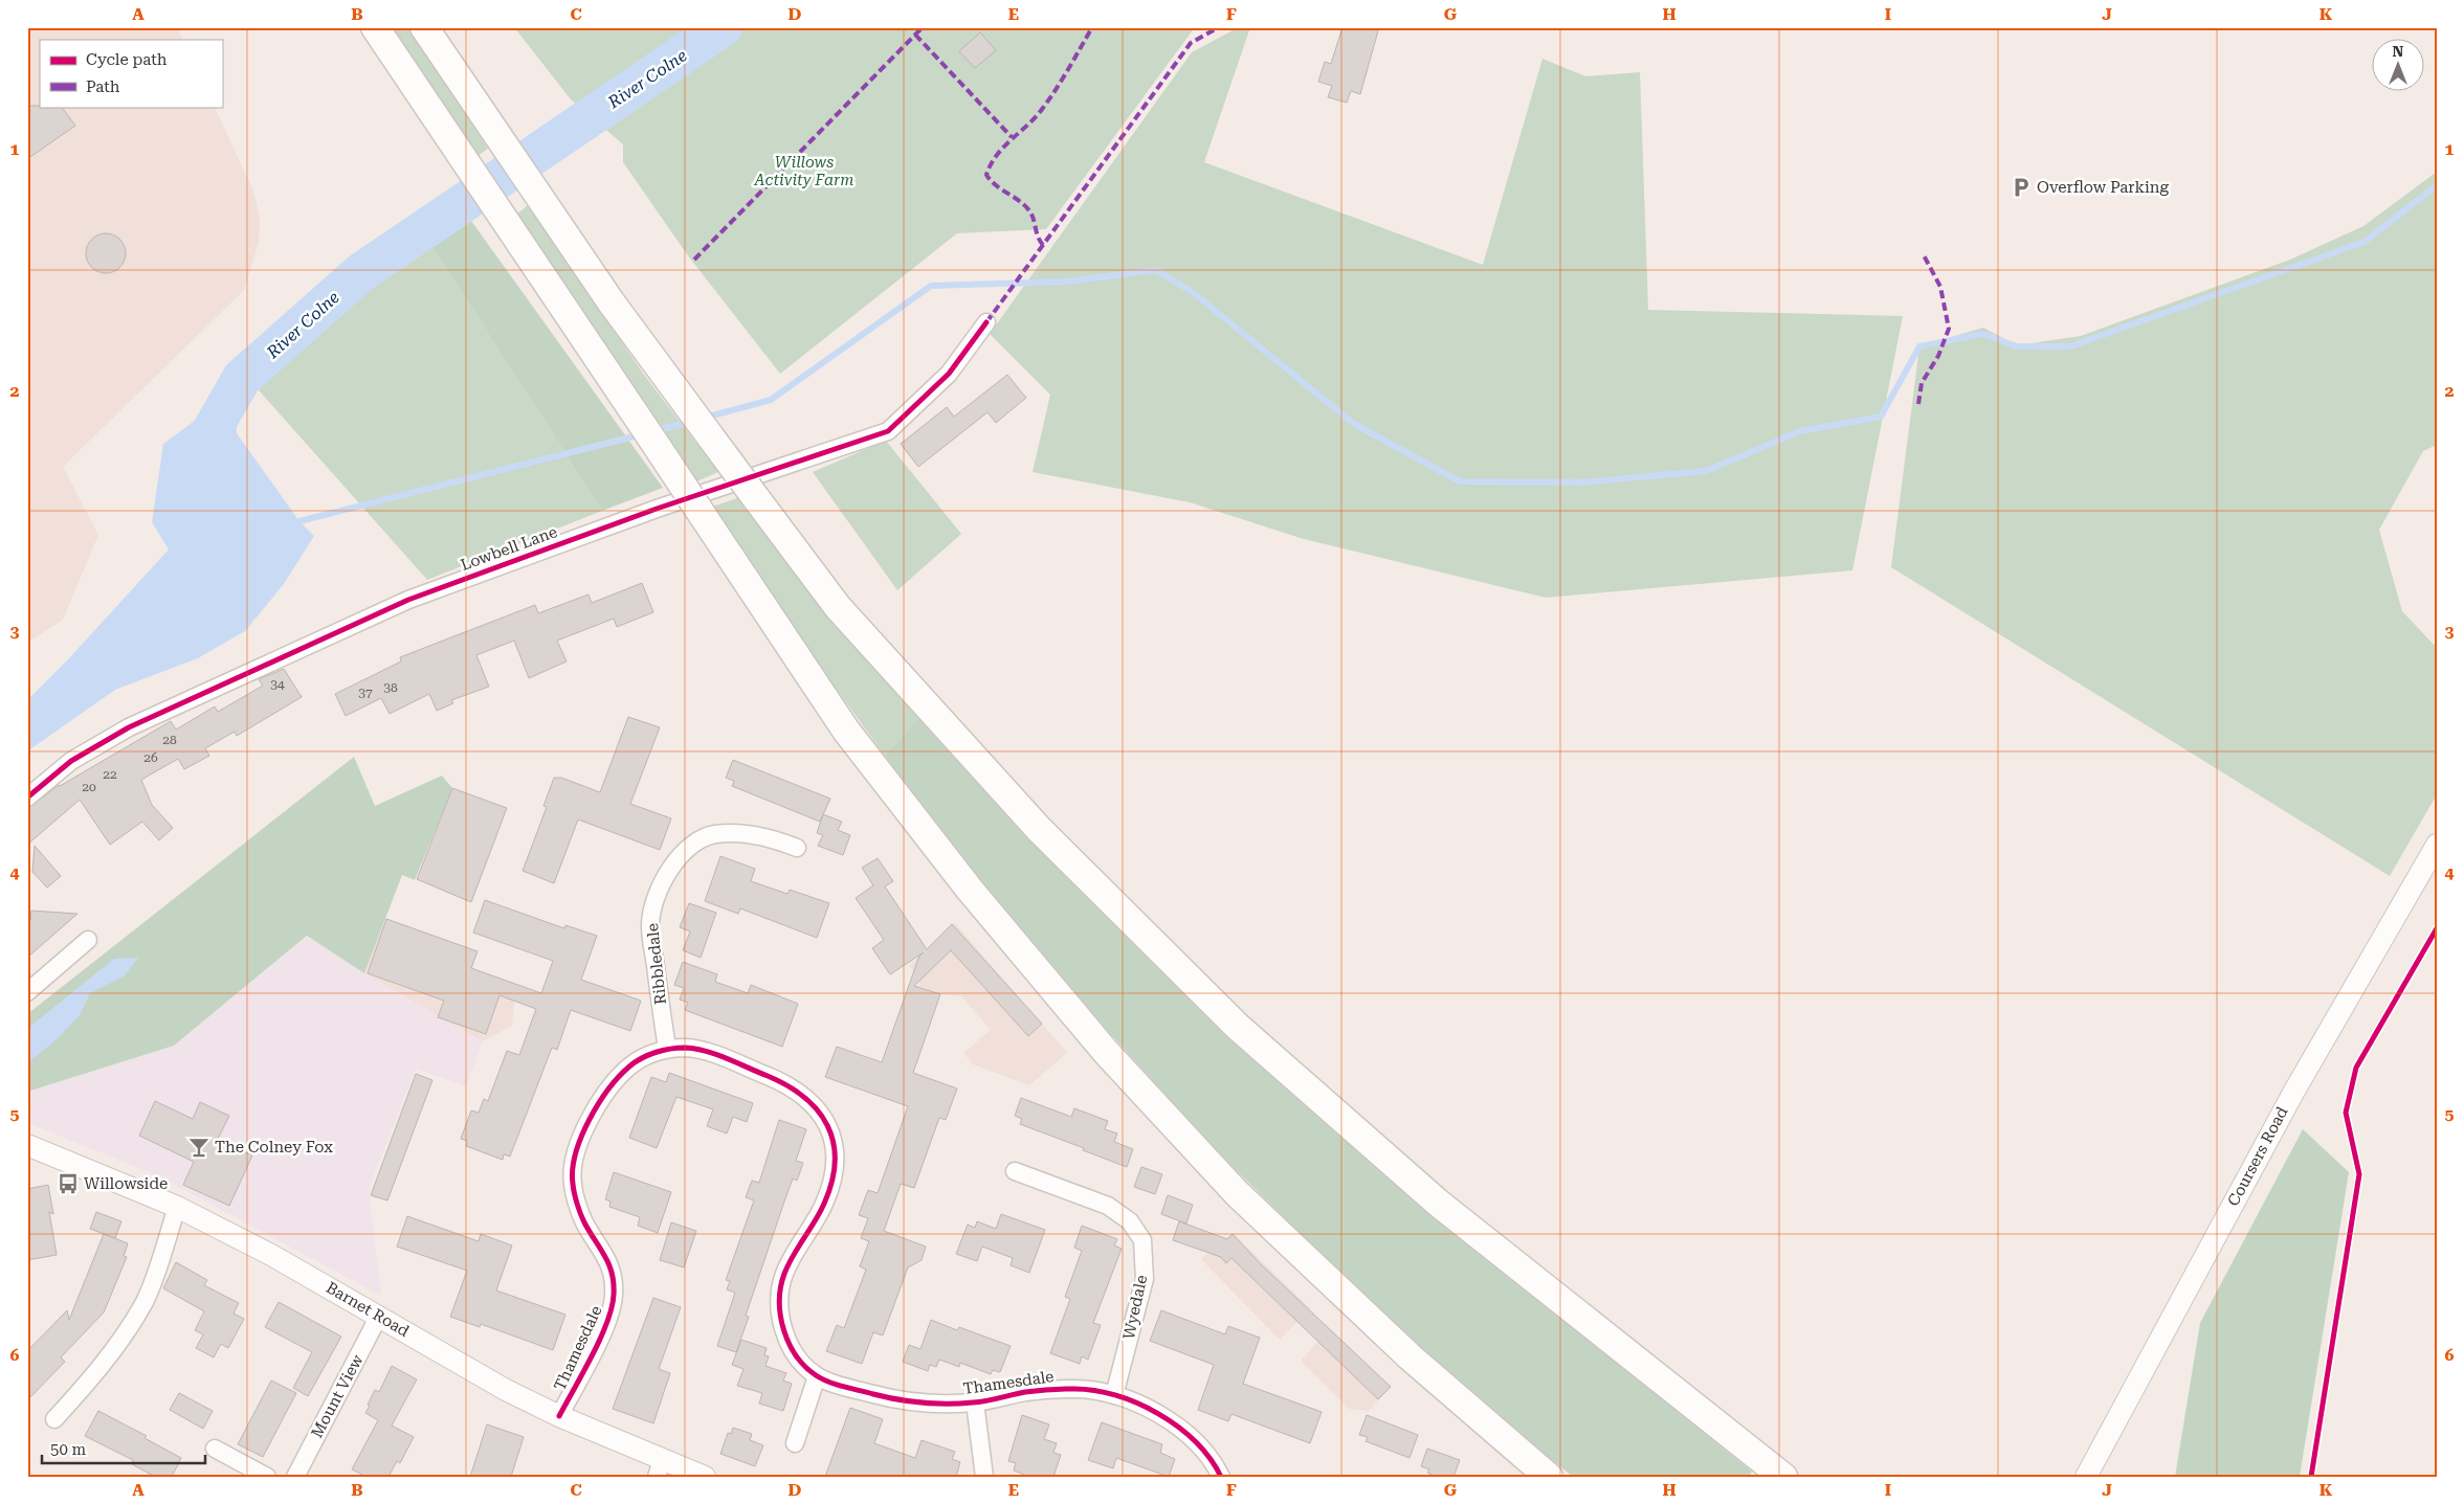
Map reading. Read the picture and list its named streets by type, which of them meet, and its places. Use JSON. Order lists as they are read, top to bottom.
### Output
{
  "streets": {
    "street": [
      "Lowbell Lane",
      "Ribbledale",
      "Coursers Road",
      "Wyedale",
      "Barnet Road",
      "Thamesdale",
      "Mount View"
    ]
  },
  "crossings": [
    ["Ribbledale", "Thamesdale"],
    ["Wyedale", "Thamesdale"],
    ["Barnet Road", "Thamesdale"],
    ["Barnet Road", "Mount View"]
  ],
  "water": ["River Colne"],
  "parks": ["Willows Activity Farm"],
  "places": {
    "parking": ["Overflow Parking"],
    "bar": ["The Colney Fox"],
    "bus stop": ["Willowside"]
  },
  "house_numbers": [
    "34",
    "38",
    "37",
    "28",
    "26",
    "22",
    "20"
  ],
  "legend": ["Cycle path", "Path"],
  "scale_bar": "50 m",
  "north": "top",
  "grid": {
    "columns": [
      "A",
      "B",
      "C",
      "D",
      "E",
      "F",
      "G",
      "H",
      "I",
      "J",
      "K"
    ],
    "rows": [
      "1",
      "2",
      "3",
      "4",
      "5",
      "6"
    ]
  }
}
